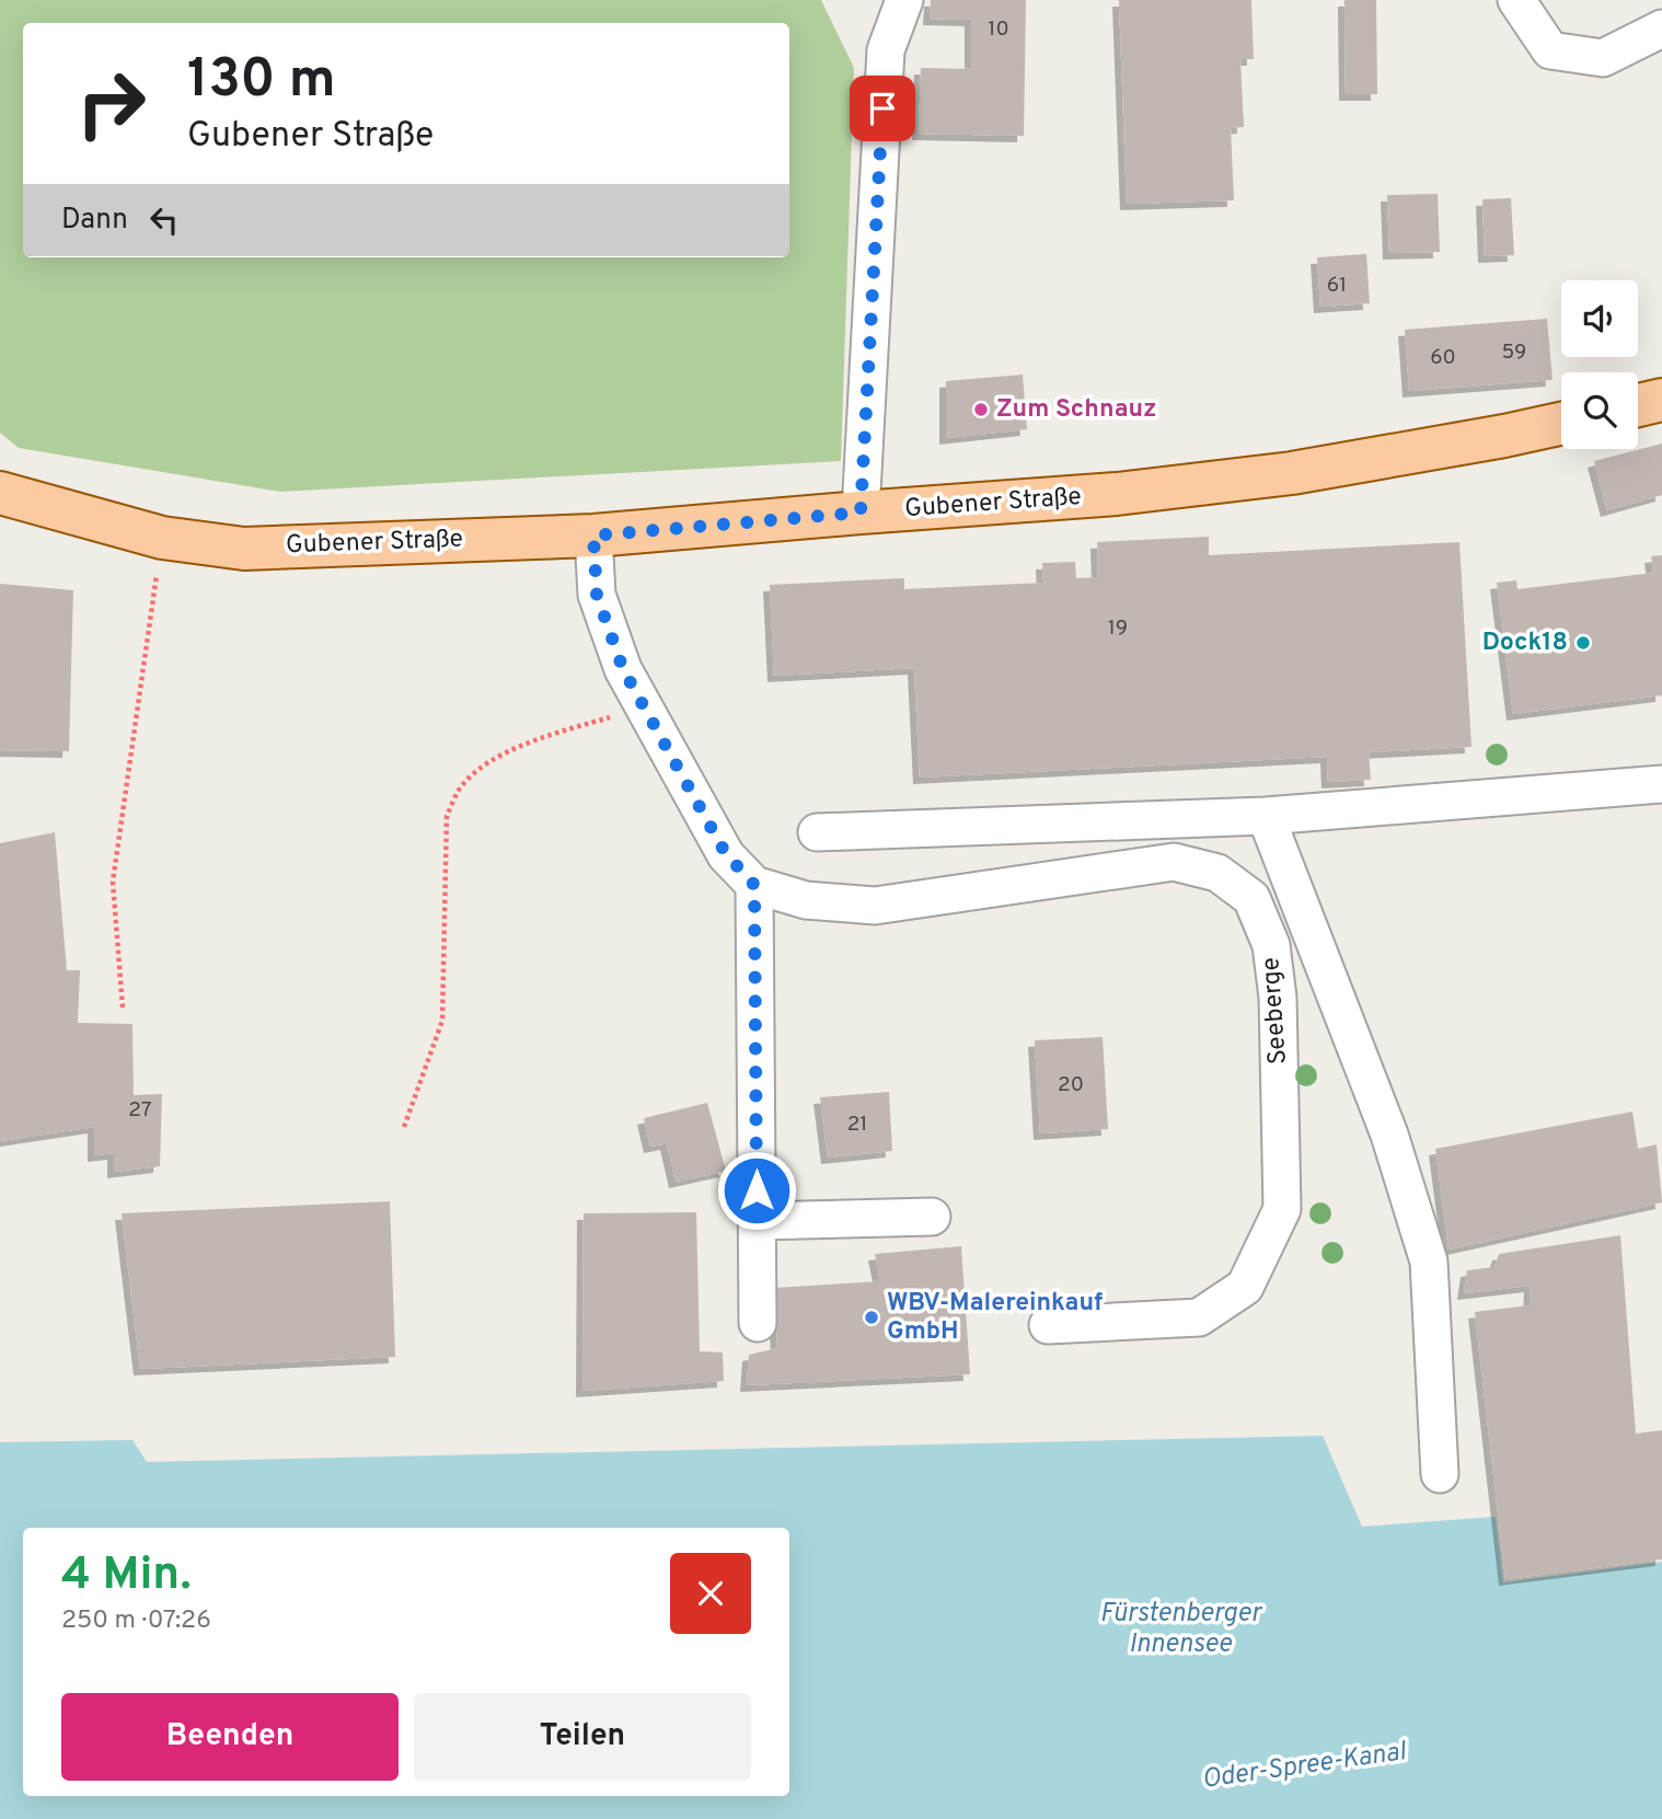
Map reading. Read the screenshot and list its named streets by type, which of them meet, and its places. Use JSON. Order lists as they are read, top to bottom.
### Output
{
  "streets": {
    "main road": ["Gubener Straße"],
    "street": ["Seeberge"]
  },
  "water": ["Fürstenberger Innensee", "Oder-Spree-Kanal"],
  "places": ["Zum Schnauz", "Dock18", "WBV-Malereinkauf GmbH"],
  "house_numbers": [
    "10",
    "61",
    "59",
    "60",
    "19",
    "20",
    "27",
    "21"
  ],
  "page": {
    "turn": ["130 m", "Gubener Straße"],
    "then": "Dann",
    "heading": ["4 Min.", "250 m · 07:26"],
    "buttons": ["Beenden", "Teilen"]
  }
}
